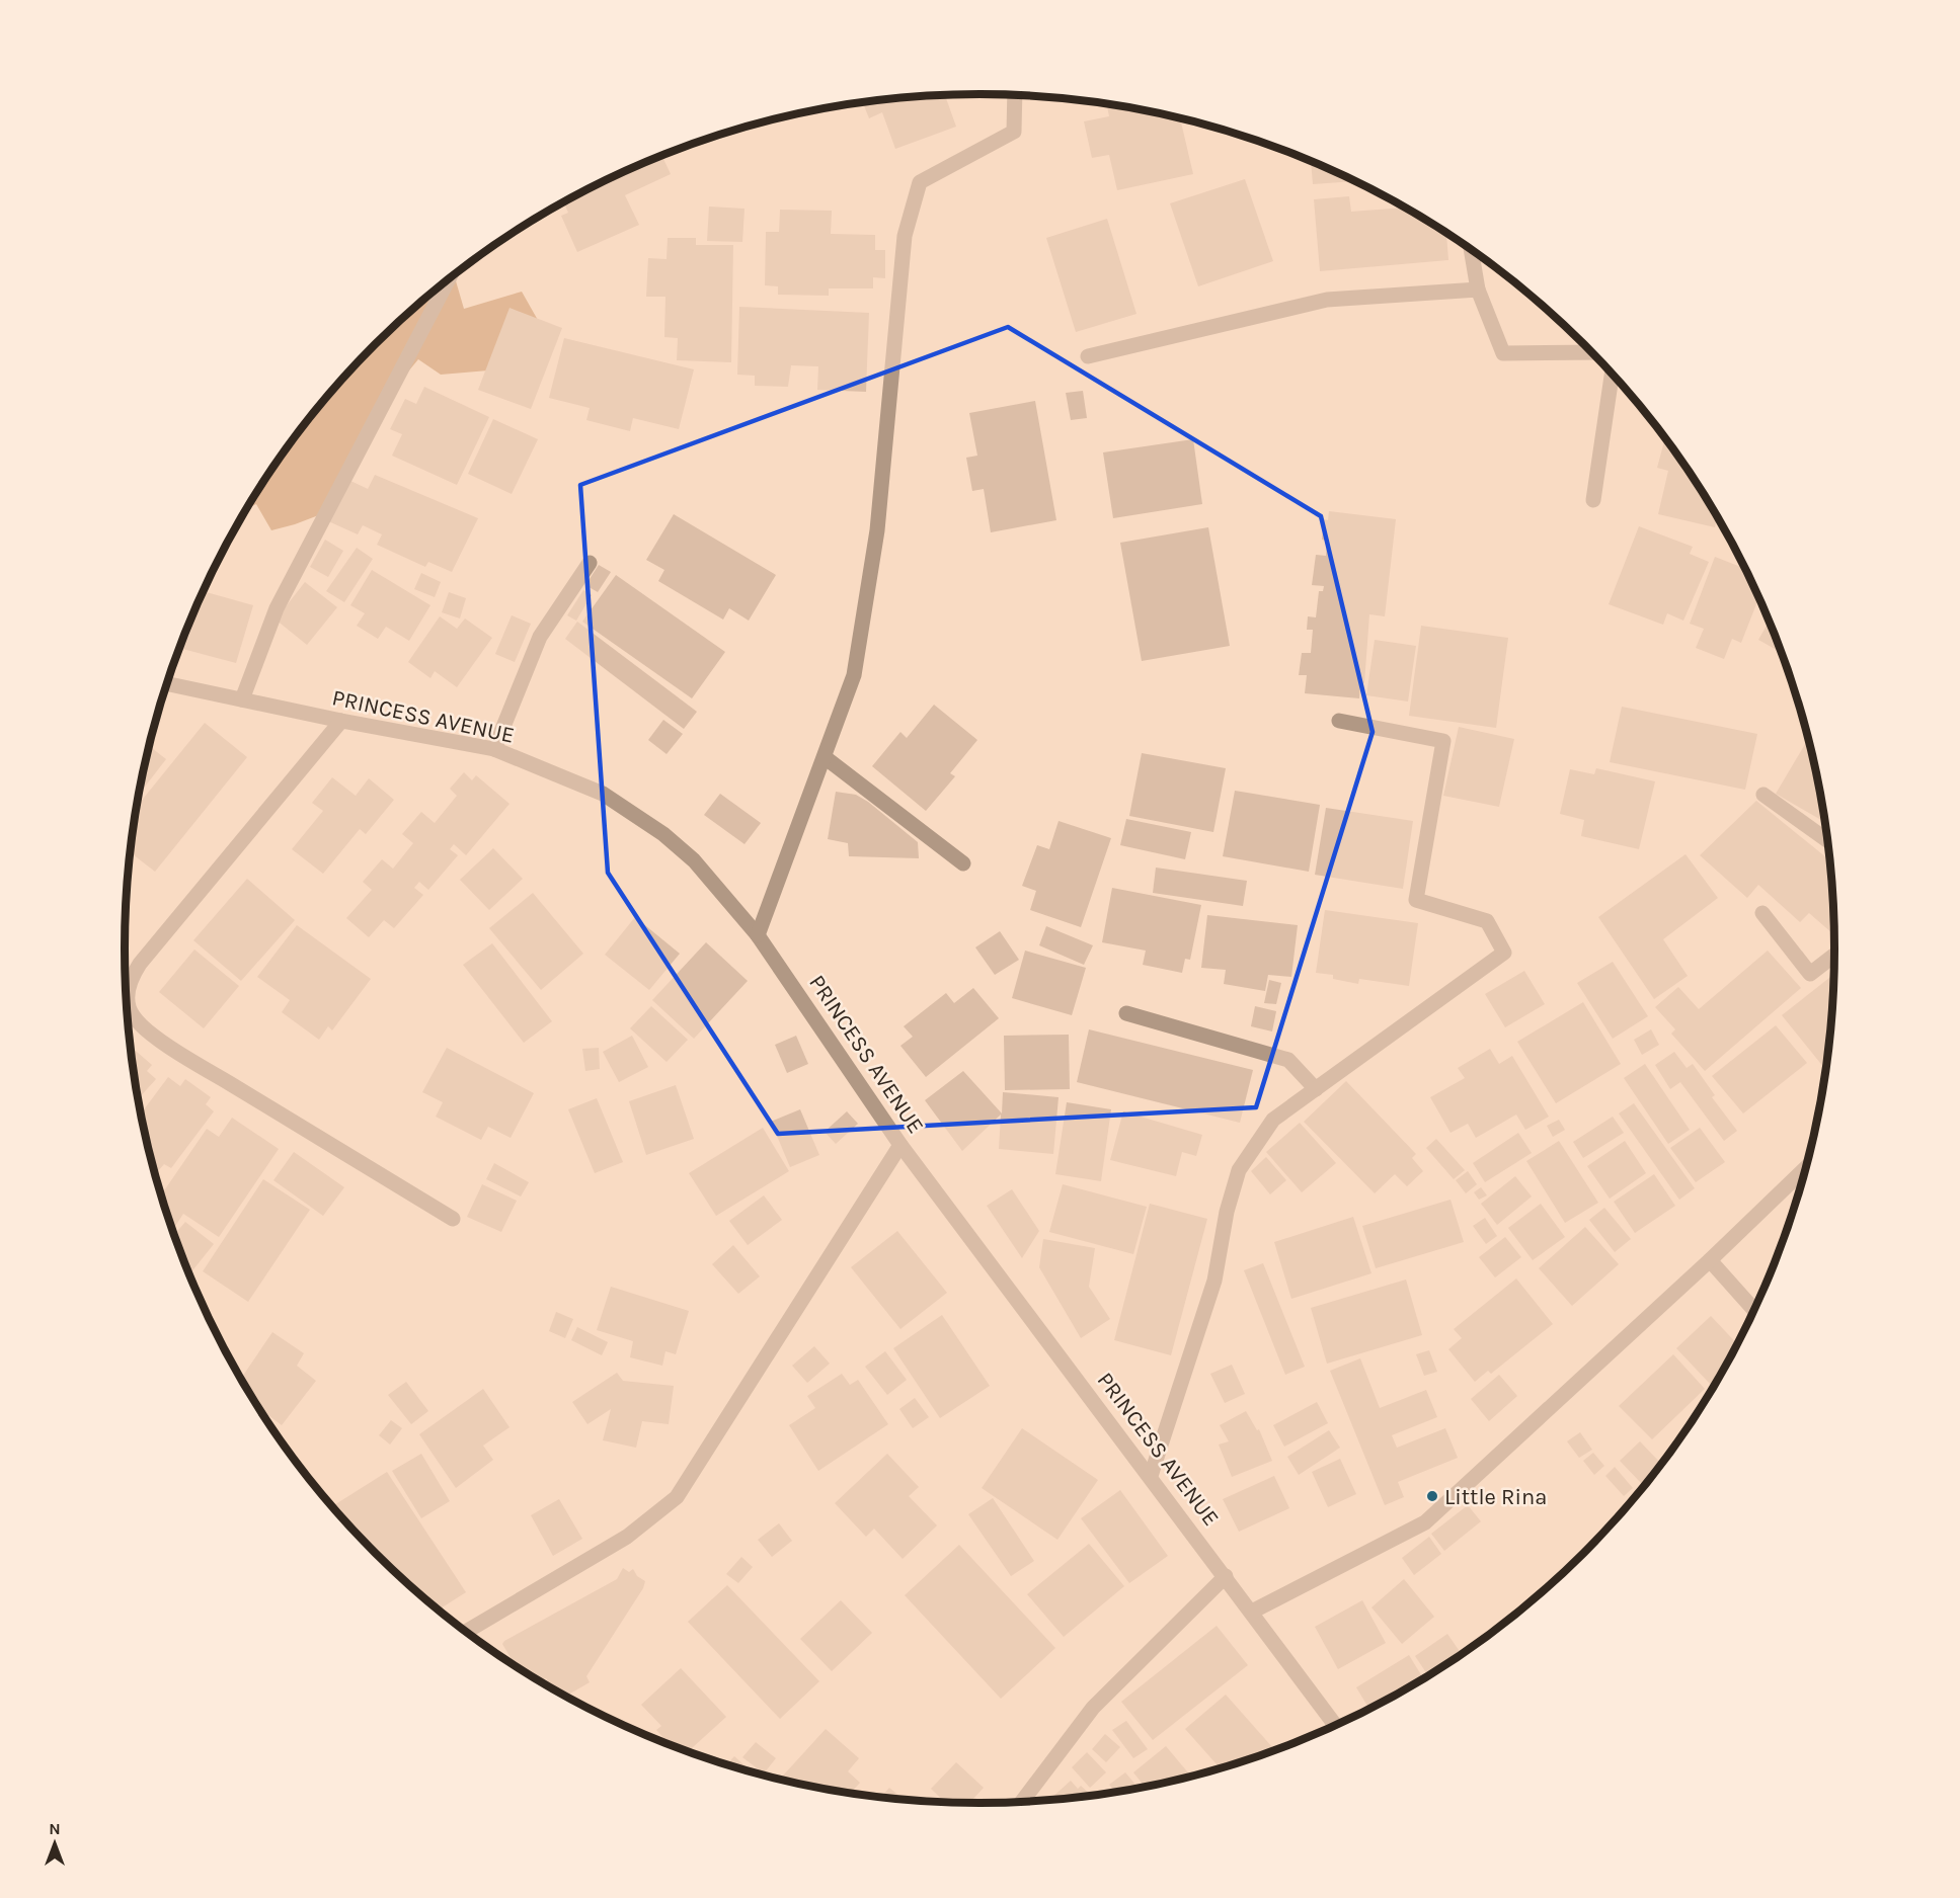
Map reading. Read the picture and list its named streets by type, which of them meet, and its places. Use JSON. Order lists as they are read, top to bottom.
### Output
{
  "streets": {
    "street": ["PRINCESS AVENUE"]
  },
  "places": ["Little Rina"],
  "north": "top"
}
